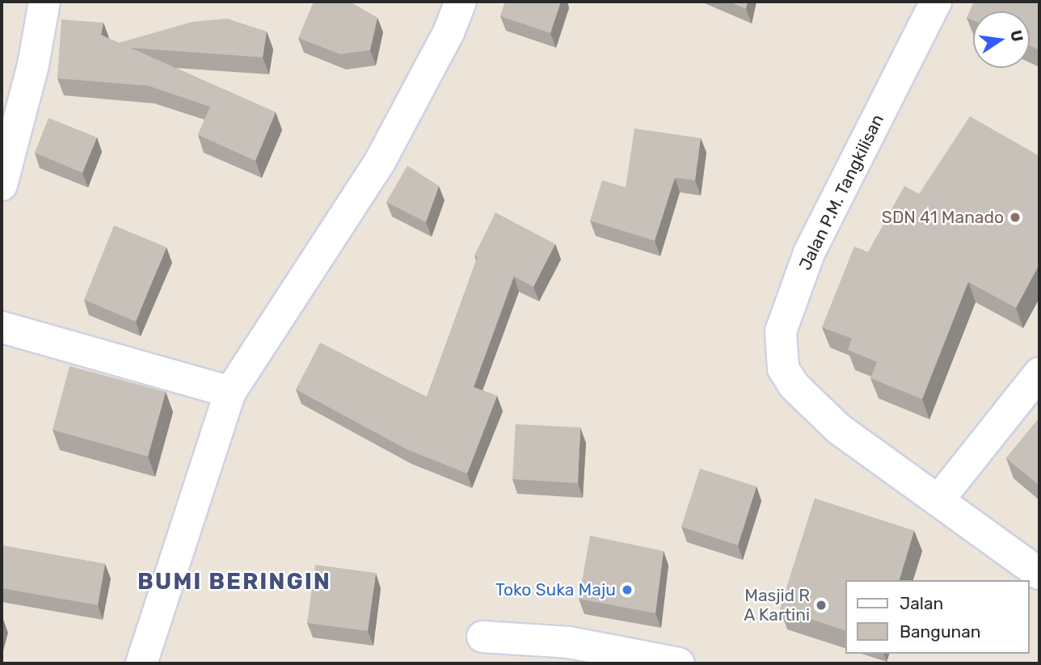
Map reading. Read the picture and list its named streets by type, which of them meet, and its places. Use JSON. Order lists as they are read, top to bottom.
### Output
{
  "streets": {
    "street": ["Jalan P.M. Tangkilisan"]
  },
  "districts": ["BUMI BERINGIN"],
  "places": ["SDN 41 Manado", "Toko Suka Maju", "Masjid R A Kartini"],
  "legend": ["Jalan", "Bangunan"],
  "north": "right"
}
